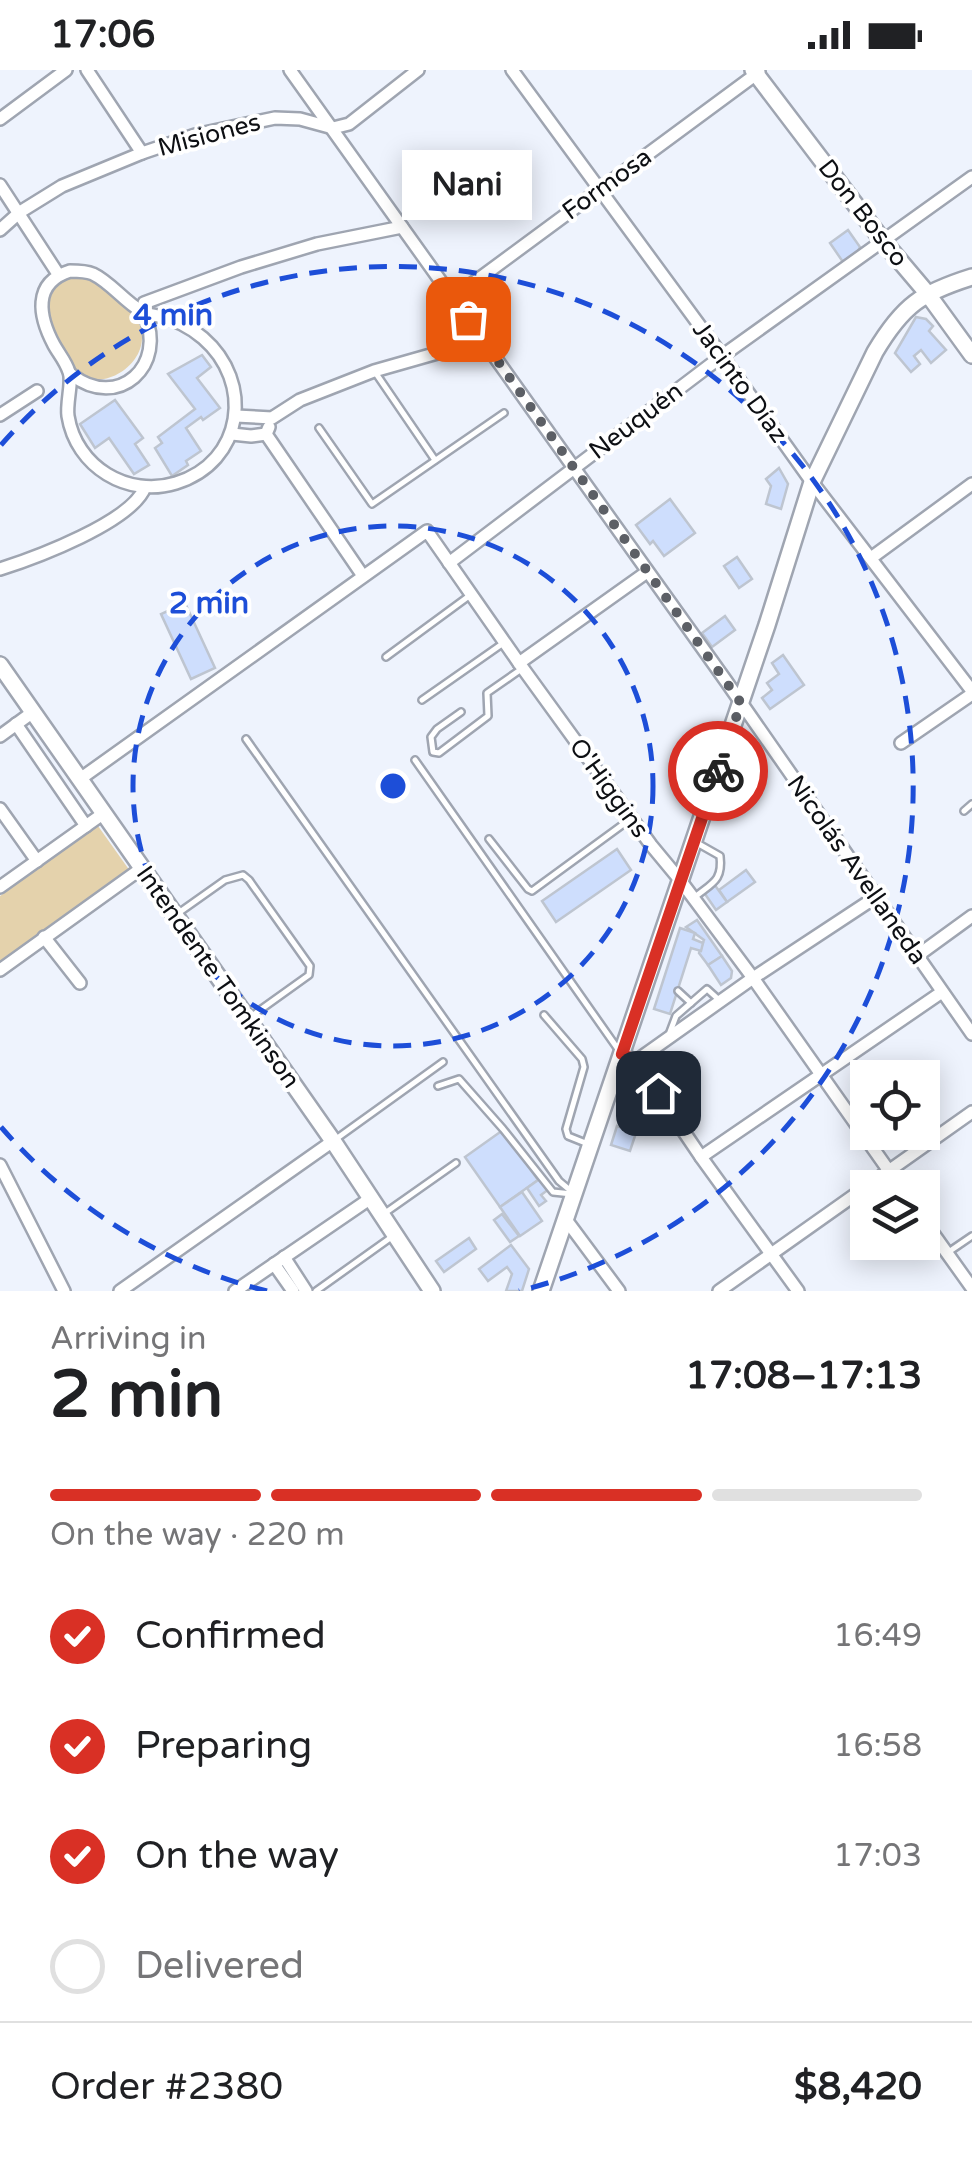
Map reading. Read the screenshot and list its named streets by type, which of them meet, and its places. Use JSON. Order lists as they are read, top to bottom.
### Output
{
  "streets": {
    "main road": ["Don Bosco", "Intendente Tomkinson"],
    "street": [
      "Misiones",
      "Formosa",
      "Jacinto Díaz",
      "Neuquén",
      "O'Higgins",
      "Nicolás Avellaneda"
    ]
  },
  "crossings": [
    ["Misiones", "Nicolás Avellaneda"],
    ["Formosa", "Don Bosco"],
    ["Formosa", "Jacinto Díaz"],
    ["Formosa", "Nicolás Avellaneda"],
    ["Don Bosco", "Neuquén"],
    ["Jacinto Díaz", "Neuquén"],
    ["Neuquén", "O'Higgins"],
    ["Neuquén", "Nicolás Avellaneda"]
  ],
  "places": ["Nani"],
  "page": {
    "status": "17:06",
    "bubble": "Nani",
    "heading": ["2 min", "Arriving in", "17:08–17:13"],
    "panel": ["Order #2380", "$8,420"],
    "bar": "On the way · 220 m",
    "list": [
      ["Confirmed", "16:49"],
      ["Preparing", "16:58"],
      ["On the way", "17:03"],
      "Delivered"
    ]
  },
  "rings": ["4 min", "2 min"]
}
